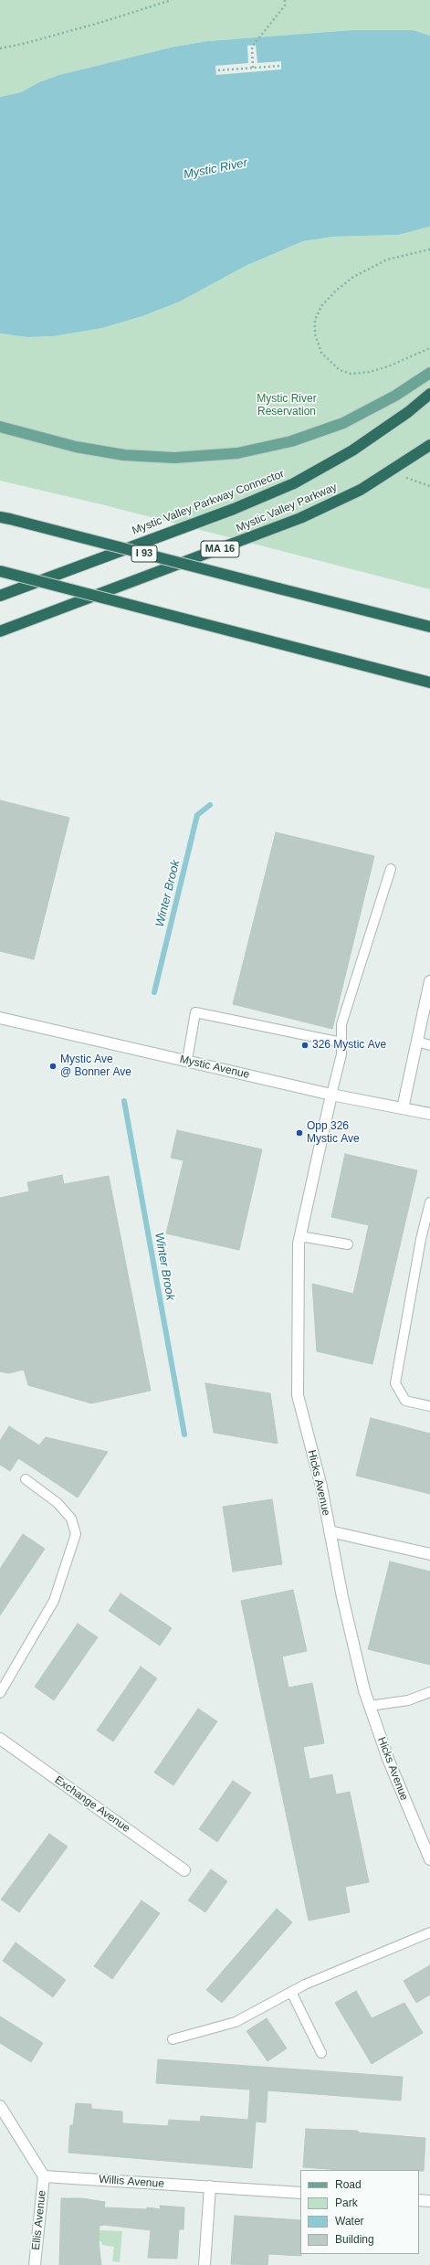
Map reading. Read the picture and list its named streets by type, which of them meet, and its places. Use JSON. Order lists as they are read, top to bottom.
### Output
{
  "streets": {
    "highway": [
      "Mystic Valley Parkway Connector",
      "Mystic Valley Parkway",
      "MA 16",
      "I 93"
    ],
    "street": [
      "Mystic Avenue",
      "Hicks Avenue",
      "Exchange Avenue",
      "Willis Avenue",
      "Ellis Avenue"
    ]
  },
  "crossings": [
    ["Mystic Avenue", "Hicks Avenue"],
    ["Willis Avenue", "Ellis Avenue"]
  ],
  "water": ["Mystic River", "Winter Brook"],
  "parks": ["Mystic River Reservation"],
  "places": ["326 Mystic Ave", "Mystic Ave @ Bonner Ave", "Opp 326 Mystic Ave"],
  "legend": [
    "Road",
    "Park",
    "Water",
    "Building"
  ]
}
